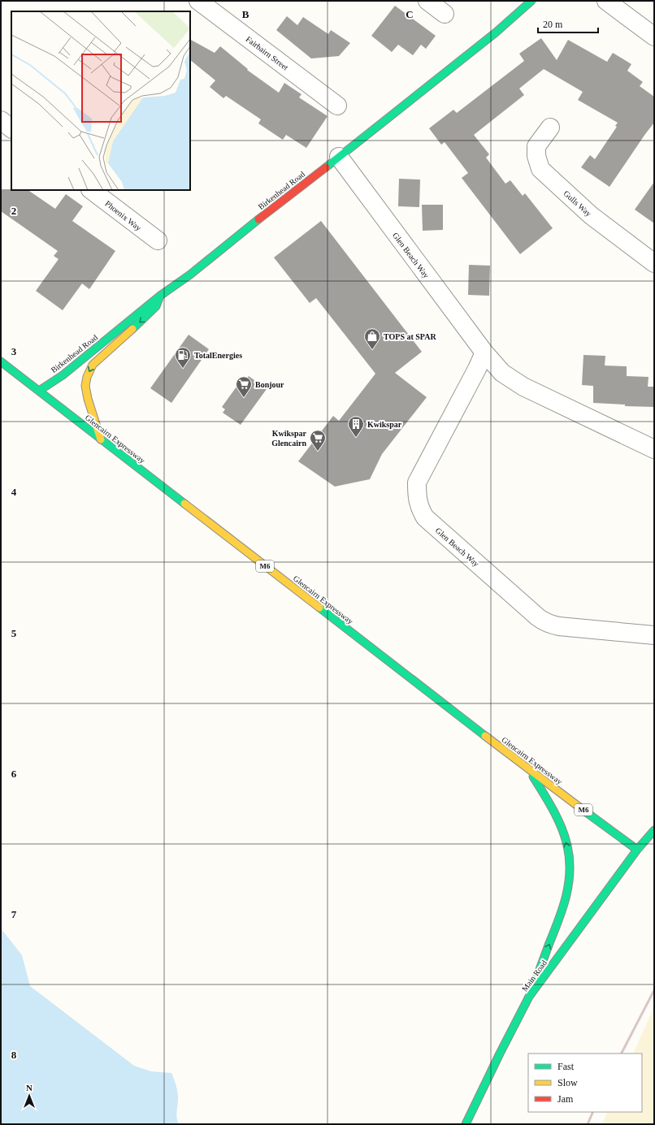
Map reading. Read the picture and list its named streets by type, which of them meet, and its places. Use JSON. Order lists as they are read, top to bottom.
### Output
{
  "streets": {
    "main road": [
      "Birkenhead Road",
      "Glencairn Expressway",
      "M6",
      "Main Road"
    ],
    "street": [
      "Fairbairn Street",
      "Gulls Way",
      "Phoenix Way",
      "Glen Beach Way"
    ]
  },
  "crossings": [
    ["Birkenhead Road", "Glen Beach Way"],
    ["Birkenhead Road", "Glencairn Expressway"],
    ["Glencairn Expressway", "Main Road"]
  ],
  "places": {
    "shop": ["TOPS at SPAR"],
    "fuel station": ["TotalEnergies"],
    "supermarket": ["Bonjour", "Kwikspar Glencairn"],
    "building": ["Kwikspar"]
  },
  "legend": ["Fast", "Slow", "Jam"],
  "scale_bar": "20 m",
  "north": "top",
  "grid": {
    "columns": ["B", "C"],
    "rows": [
      "2",
      "3",
      "4",
      "5",
      "6",
      "7",
      "8"
    ]
  }
}
